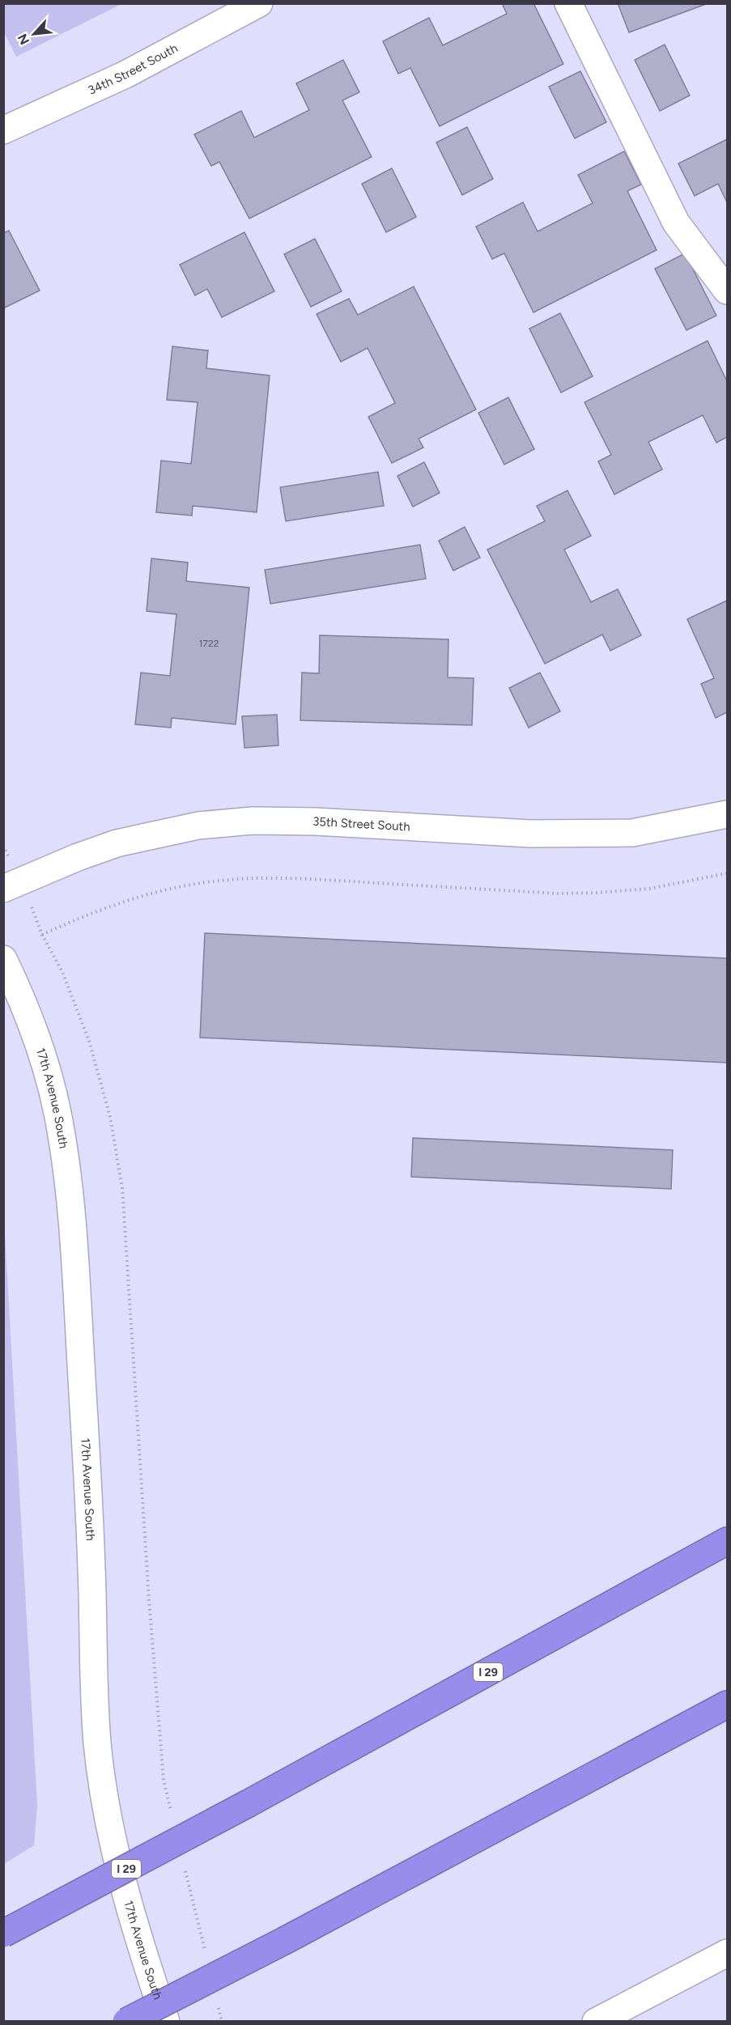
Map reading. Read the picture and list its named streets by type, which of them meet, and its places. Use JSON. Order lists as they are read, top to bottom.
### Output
{
  "streets": {
    "highway": ["I 29"],
    "street": ["34th Street South", "35th Street South", "17th Avenue South"]
  },
  "house_numbers": ["1722"],
  "north": "bottom left"
}
